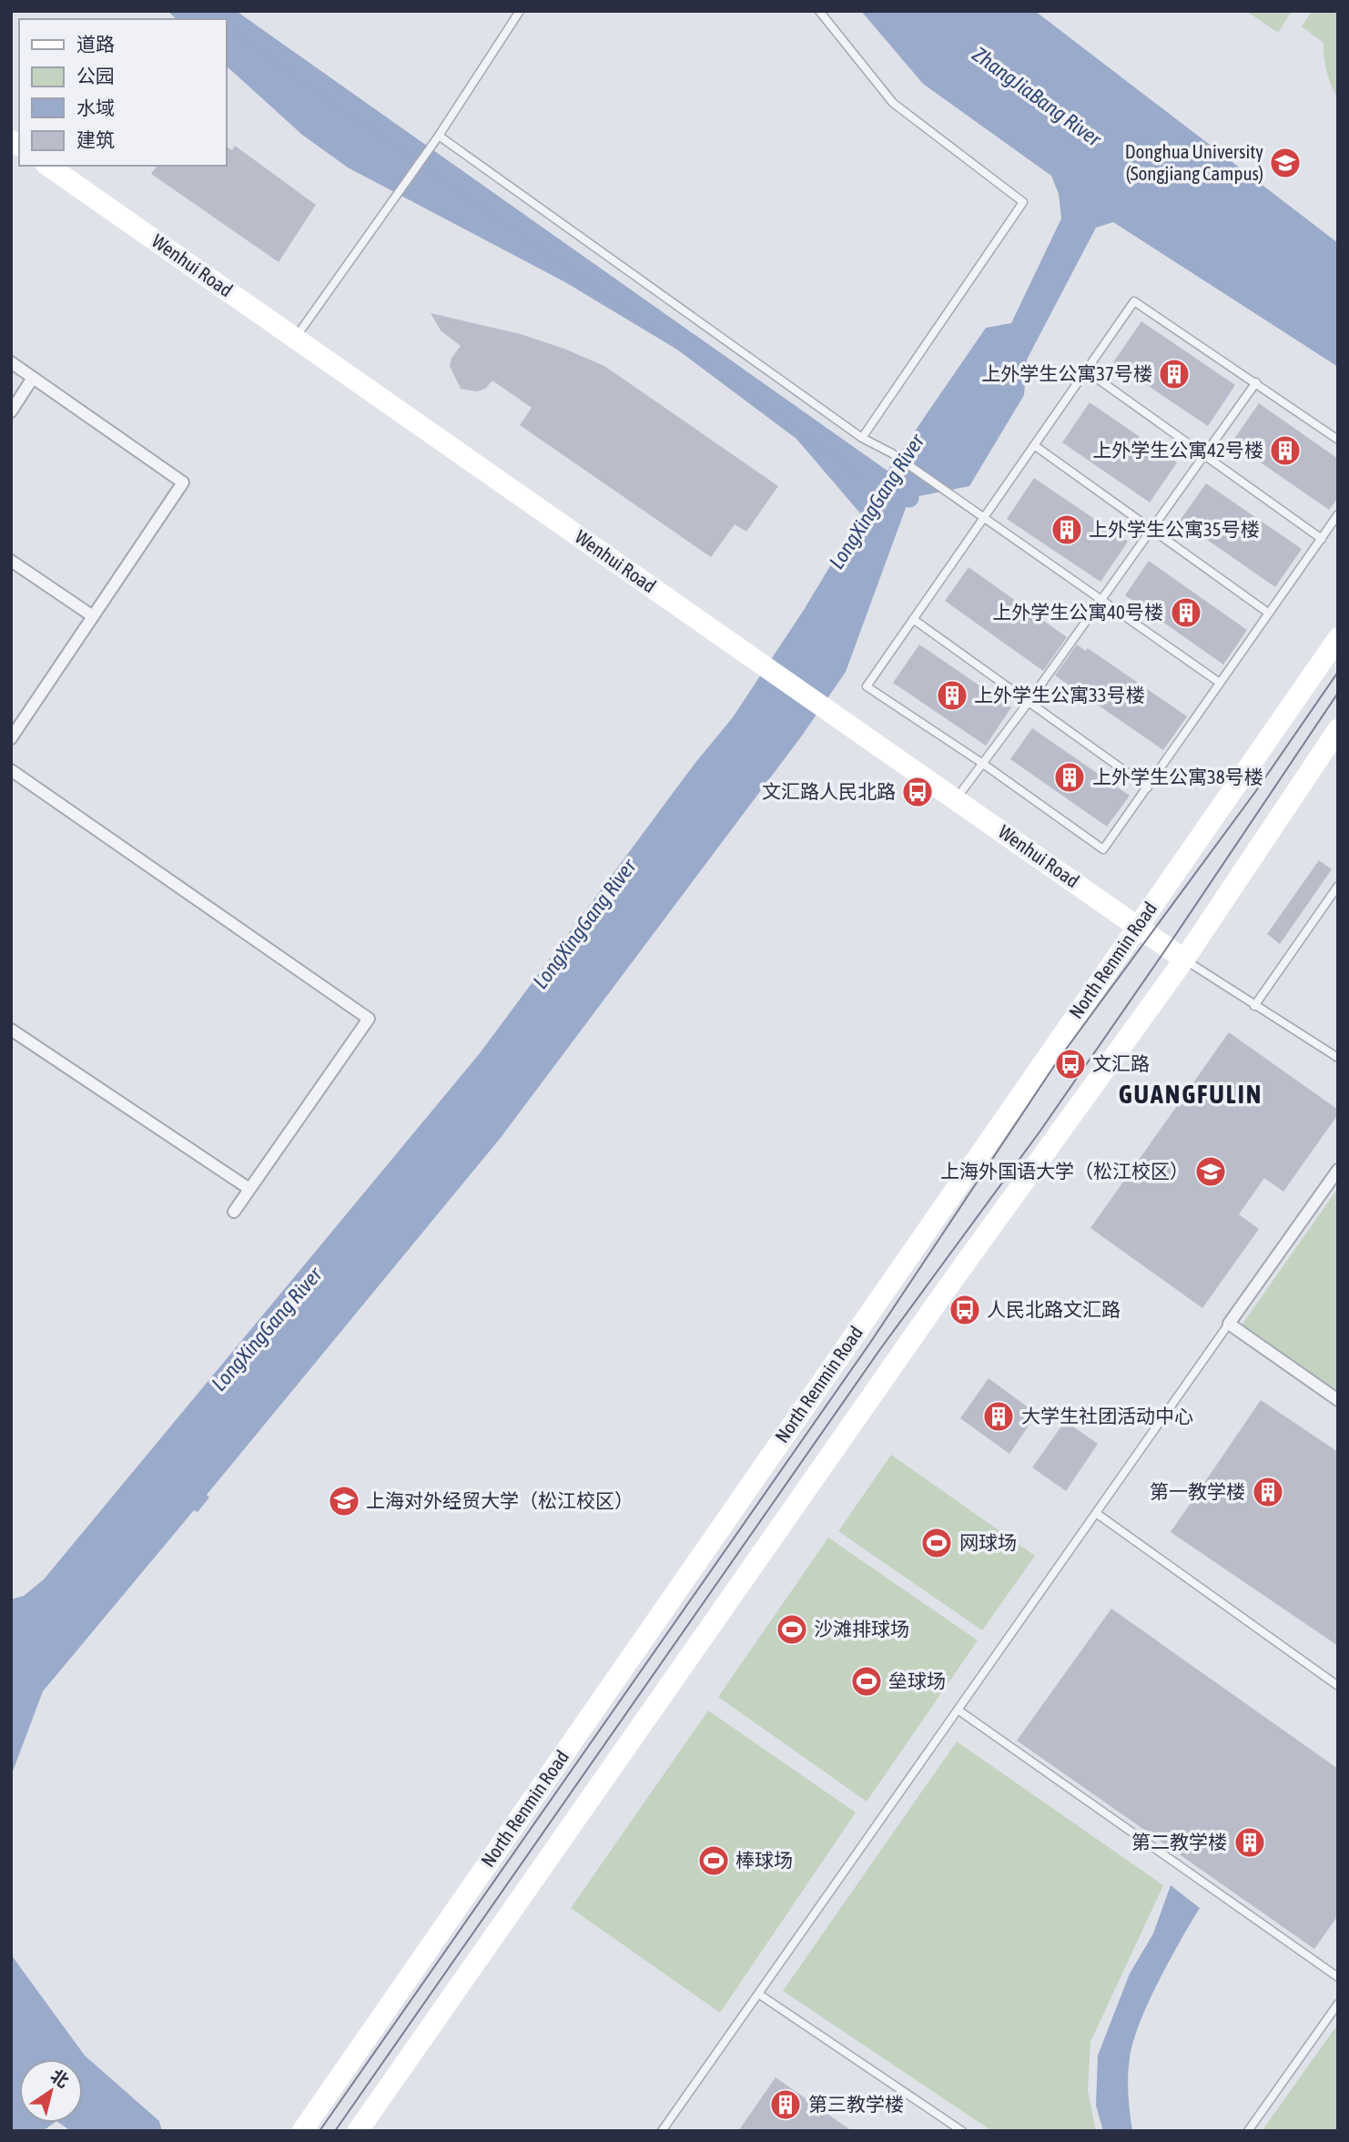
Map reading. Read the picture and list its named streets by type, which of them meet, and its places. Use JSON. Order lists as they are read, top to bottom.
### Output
{
  "streets": {
    "main road": ["Wenhui Road", "North Renmin Road"]
  },
  "crossings": [
    ["Wenhui Road", "North Renmin Road"]
  ],
  "districts": ["GUANGFULIN"],
  "water": ["ZhangJiaBang River", "LongXingGang River"],
  "places": {
    "school or university": ["Donghua University (Songjiang Campus)", "上海外国语大学（松江校区）", "上海对外经贸大学（松江校区）"],
    "building": [
      "上外学生公寓37号楼",
      "上外学生公寓42号楼",
      "上外学生公寓35号楼",
      "上外学生公寓40号楼",
      "上外学生公寓33号楼",
      "上外学生公寓38号楼",
      "大学生社团活动中心",
      "第一教学楼",
      "第二教学楼",
      "第三教学楼"
    ],
    "bus stop": ["文汇路人民北路", "文汇路", "人民北路文汇路"],
    "sports": [
      "网球场",
      "沙滩排球场",
      "垒球场",
      "棒球场"
    ]
  },
  "legend": [
    "道路",
    "公园",
    "水域",
    "建筑"
  ],
  "north": "top right"
}
